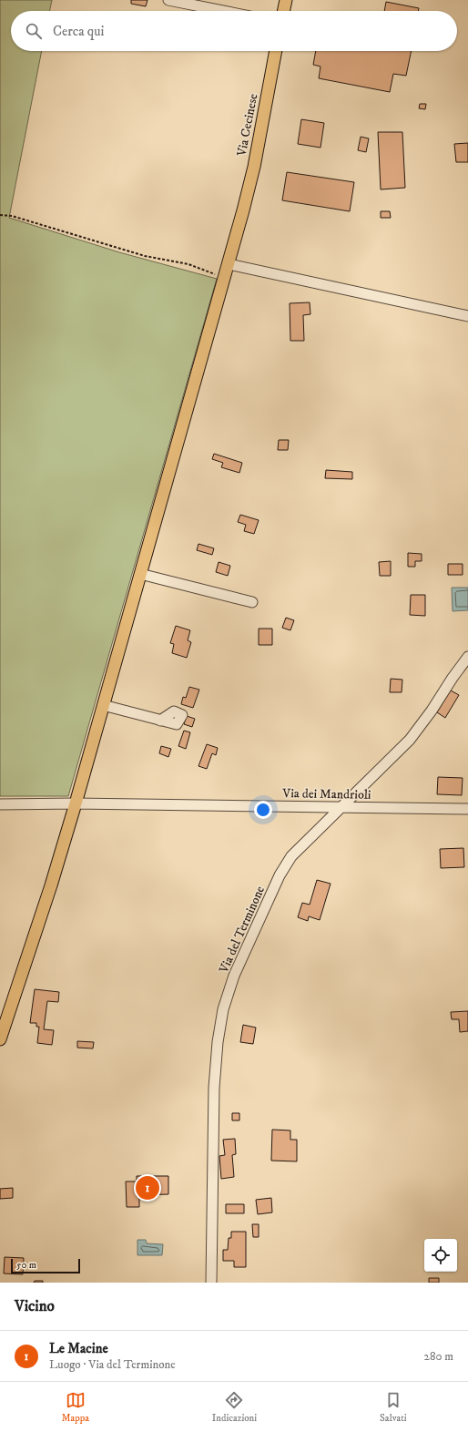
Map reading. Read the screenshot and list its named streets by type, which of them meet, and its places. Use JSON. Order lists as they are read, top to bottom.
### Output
{
  "streets": {
    "main road": ["Via Cecinese"],
    "street": ["Via dei Mandrioli", "Via del Terminone"]
  },
  "crossings": [
    ["Via Cecinese", "Via dei Mandrioli"],
    ["Via dei Mandrioli", "Via del Terminone"]
  ],
  "scale_bar": "50 m",
  "page": {
    "search": "Cerca qui",
    "pins": "1",
    "scale": "50 m",
    "heading": "Vicino",
    "list": [
      {
        "mark": "1",
        "name": "Le Macine",
        "note": "Luogo · Via del Terminone",
        "value": "280 m"
      }
    ],
    "nav": ["Mappa", "Indicazioni", "Salvati"]
  }
}
